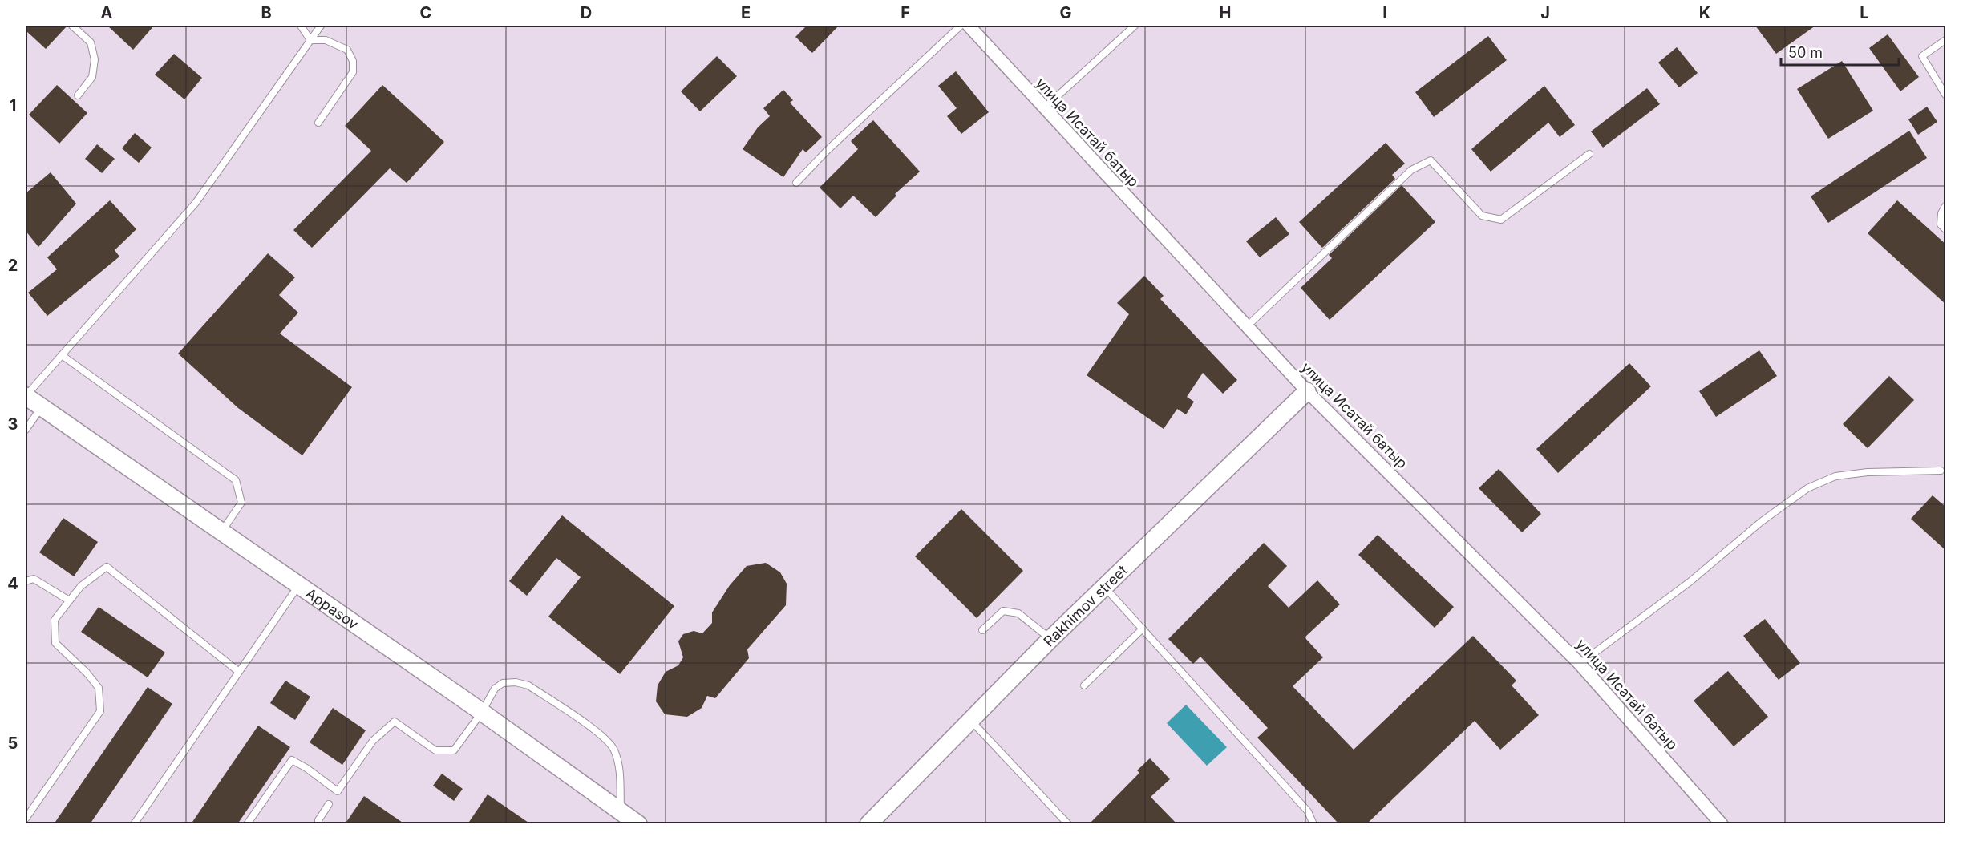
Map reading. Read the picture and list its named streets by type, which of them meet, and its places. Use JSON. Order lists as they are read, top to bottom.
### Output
{
  "streets": {
    "street": ["улица Исатай батыр", "Rakhimov street", "Appasov"]
  },
  "crossings": [
    ["улица Исатай батыр", "Rakhimov street"]
  ],
  "scale_bar": "50 m",
  "grid": {
    "columns": [
      "A",
      "B",
      "C",
      "D",
      "E",
      "F",
      "G",
      "H",
      "I",
      "J",
      "K",
      "L"
    ],
    "rows": [
      "1",
      "2",
      "3",
      "4",
      "5"
    ]
  }
}
